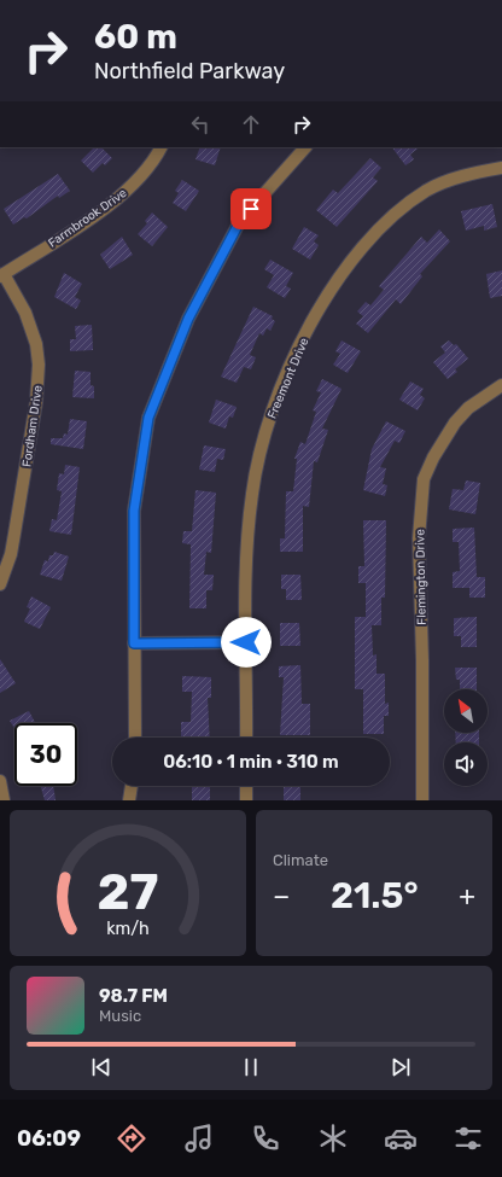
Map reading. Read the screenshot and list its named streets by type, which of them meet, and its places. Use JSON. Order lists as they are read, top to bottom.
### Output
{
  "streets": {
    "street": [
      "Farmbrook Drive",
      "Freemont Drive",
      "Fordham Drive",
      "Flemington Drive"
    ]
  },
  "crossings": [
    ["Farmbrook Drive", "Fordham Drive"]
  ],
  "north": "top left",
  "page": {
    "turn": ["60 m", "Northfield Parkway"],
    "limit": "30",
    "trip": "06:10 · 1 min · 310 m",
    "tile": "Climate",
    "heat": ["−", "21.5°", "+"],
    "song": ["98.7 FM", "Music"],
    "tabs": "06:09",
    "gauge": ["27", "km/h"]
  }
}
